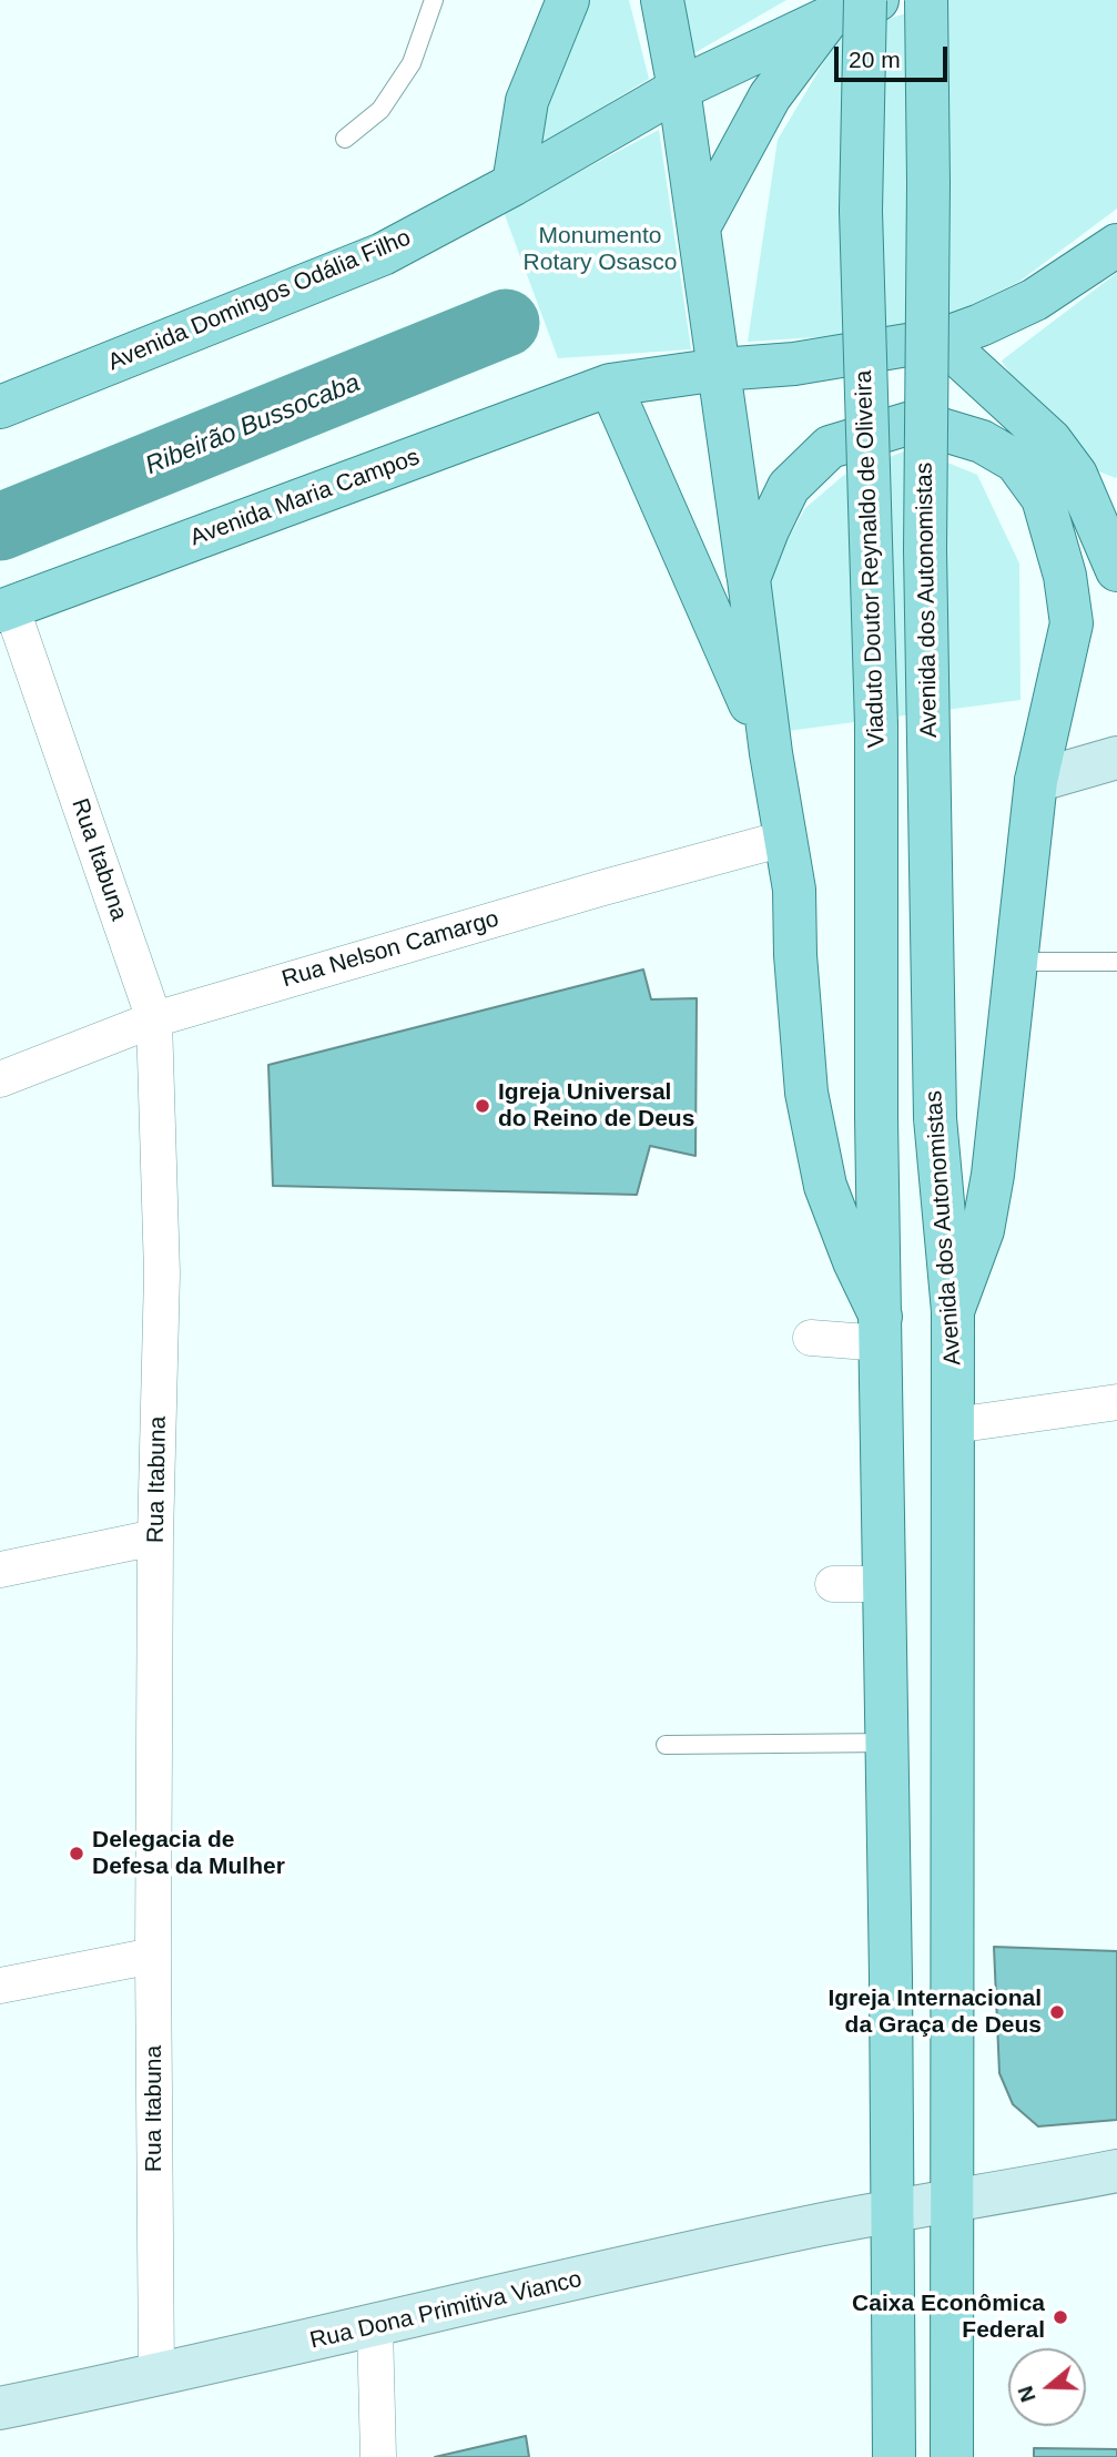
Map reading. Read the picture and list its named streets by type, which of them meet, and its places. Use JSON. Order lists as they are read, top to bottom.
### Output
{
  "streets": {
    "main road": [
      "Avenida Domingos Odália Filho",
      "Avenida Maria Campos",
      "Viaduto Doutor Reynaldo de Oliveira",
      "Avenida dos Autonomistas",
      "Rua Dona Primitiva Vianco"
    ],
    "street": ["Rua Itabuna", "Rua Nelson Camargo"]
  },
  "crossings": [
    ["Avenida Domingos Odália Filho", "Viaduto Doutor Reynaldo de Oliveira"],
    ["Avenida Maria Campos", "Rua Itabuna"],
    ["Avenida dos Autonomistas", "Rua Dona Primitiva Vianco"],
    ["Rua Itabuna", "Rua Nelson Camargo"],
    ["Rua Itabuna", "Rua Dona Primitiva Vianco"]
  ],
  "water": ["Ribeirão Bussocaba"],
  "parks": ["Monumento Rotary Osasco"],
  "places": [
    "Igreja Universal do Reino de Deus",
    "Delegacia de Defesa da Mulher",
    "Igreja Internacional da Graça de Deus",
    "Caixa Econômica Federal"
  ],
  "scale_bar": "20 m",
  "north": "left"
}
